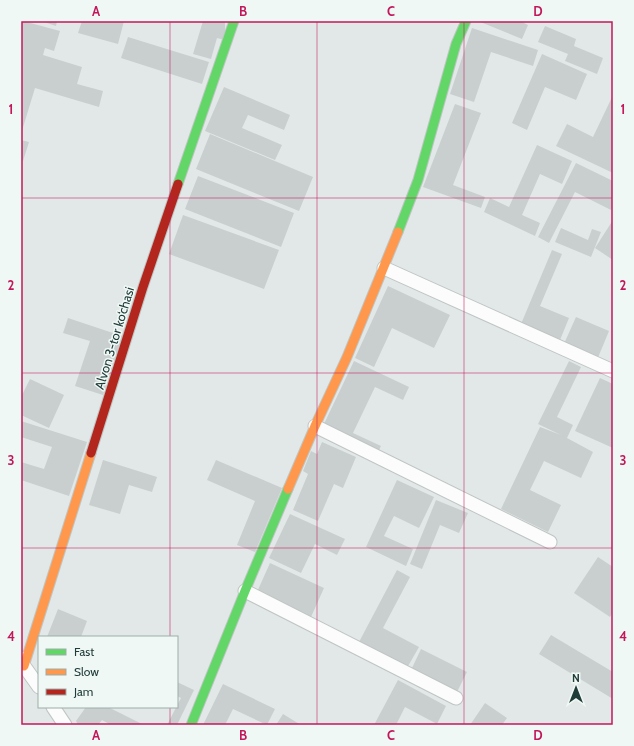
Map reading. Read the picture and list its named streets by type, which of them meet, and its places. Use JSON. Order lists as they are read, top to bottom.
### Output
{
  "streets": {
    "street": ["Alvon 3-tor ko‘chasi"]
  },
  "legend": ["Fast", "Slow", "Jam"],
  "north": "top",
  "grid": {
    "columns": [
      "A",
      "B",
      "C",
      "D"
    ],
    "rows": [
      "1",
      "2",
      "3",
      "4"
    ]
  }
}
